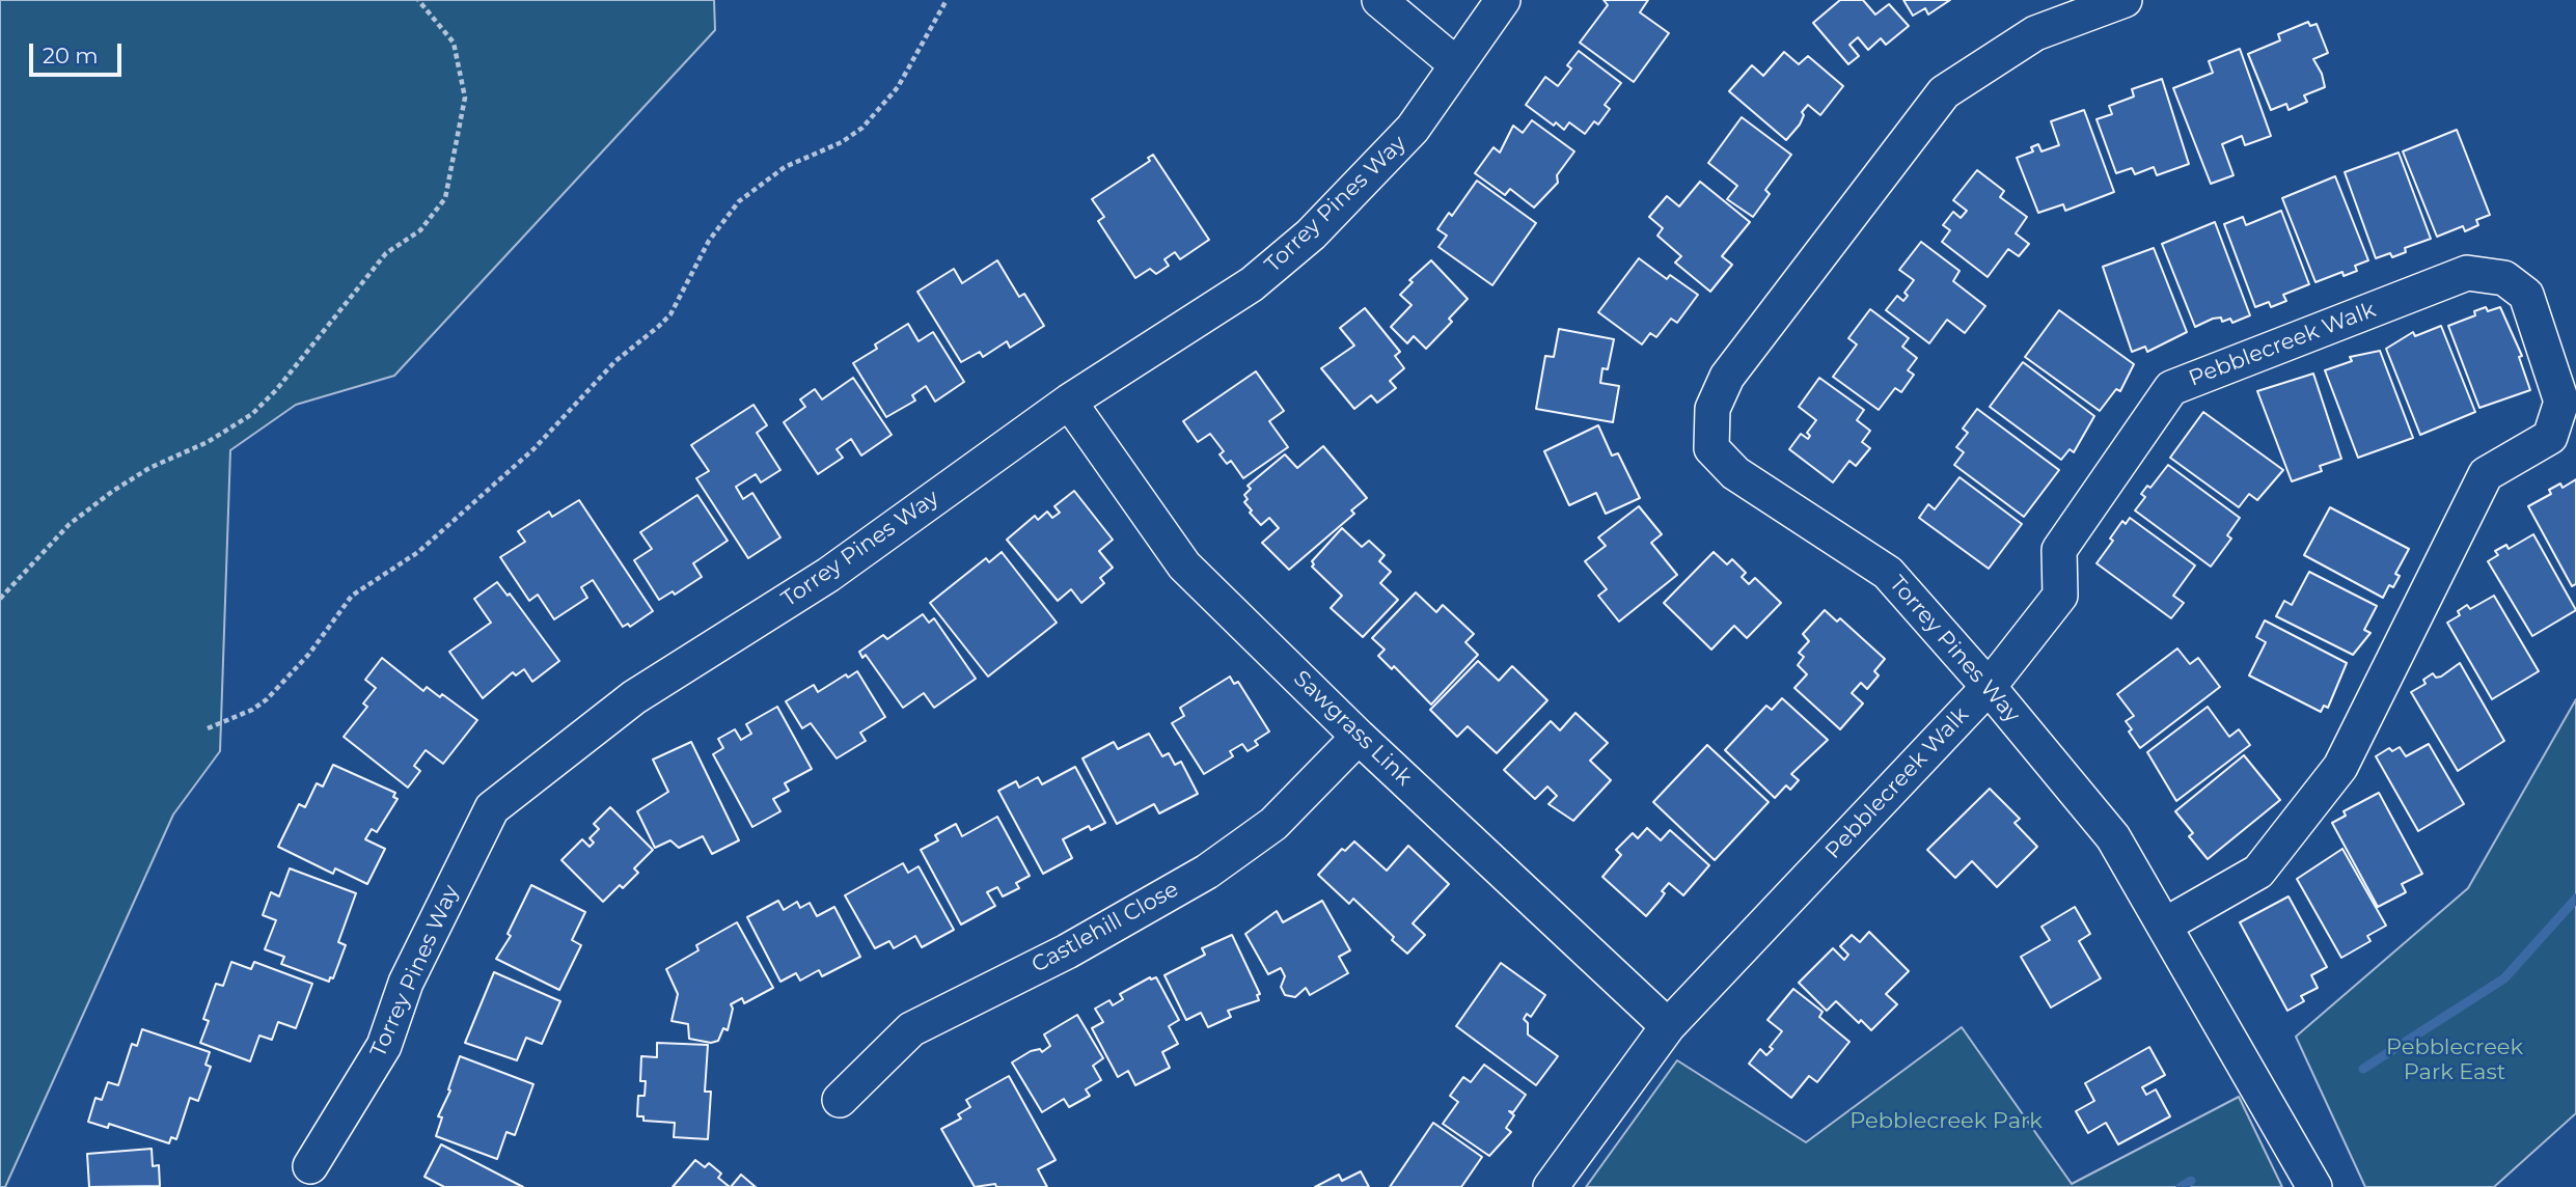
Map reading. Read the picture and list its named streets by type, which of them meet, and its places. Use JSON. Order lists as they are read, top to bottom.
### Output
{
  "streets": {
    "street": [
      "Torrey Pines Way",
      "Pebblecreek Walk",
      "Sawgrass Link",
      "Castlehill Close"
    ]
  },
  "crossings": [
    ["Torrey Pines Way", "Pebblecreek Walk"],
    ["Torrey Pines Way", "Sawgrass Link"],
    ["Pebblecreek Walk", "Sawgrass Link"],
    ["Sawgrass Link", "Castlehill Close"]
  ],
  "parks": ["Pebblecreek Park East", "Pebblecreek Park"],
  "scale_bar": "20 m"
}
